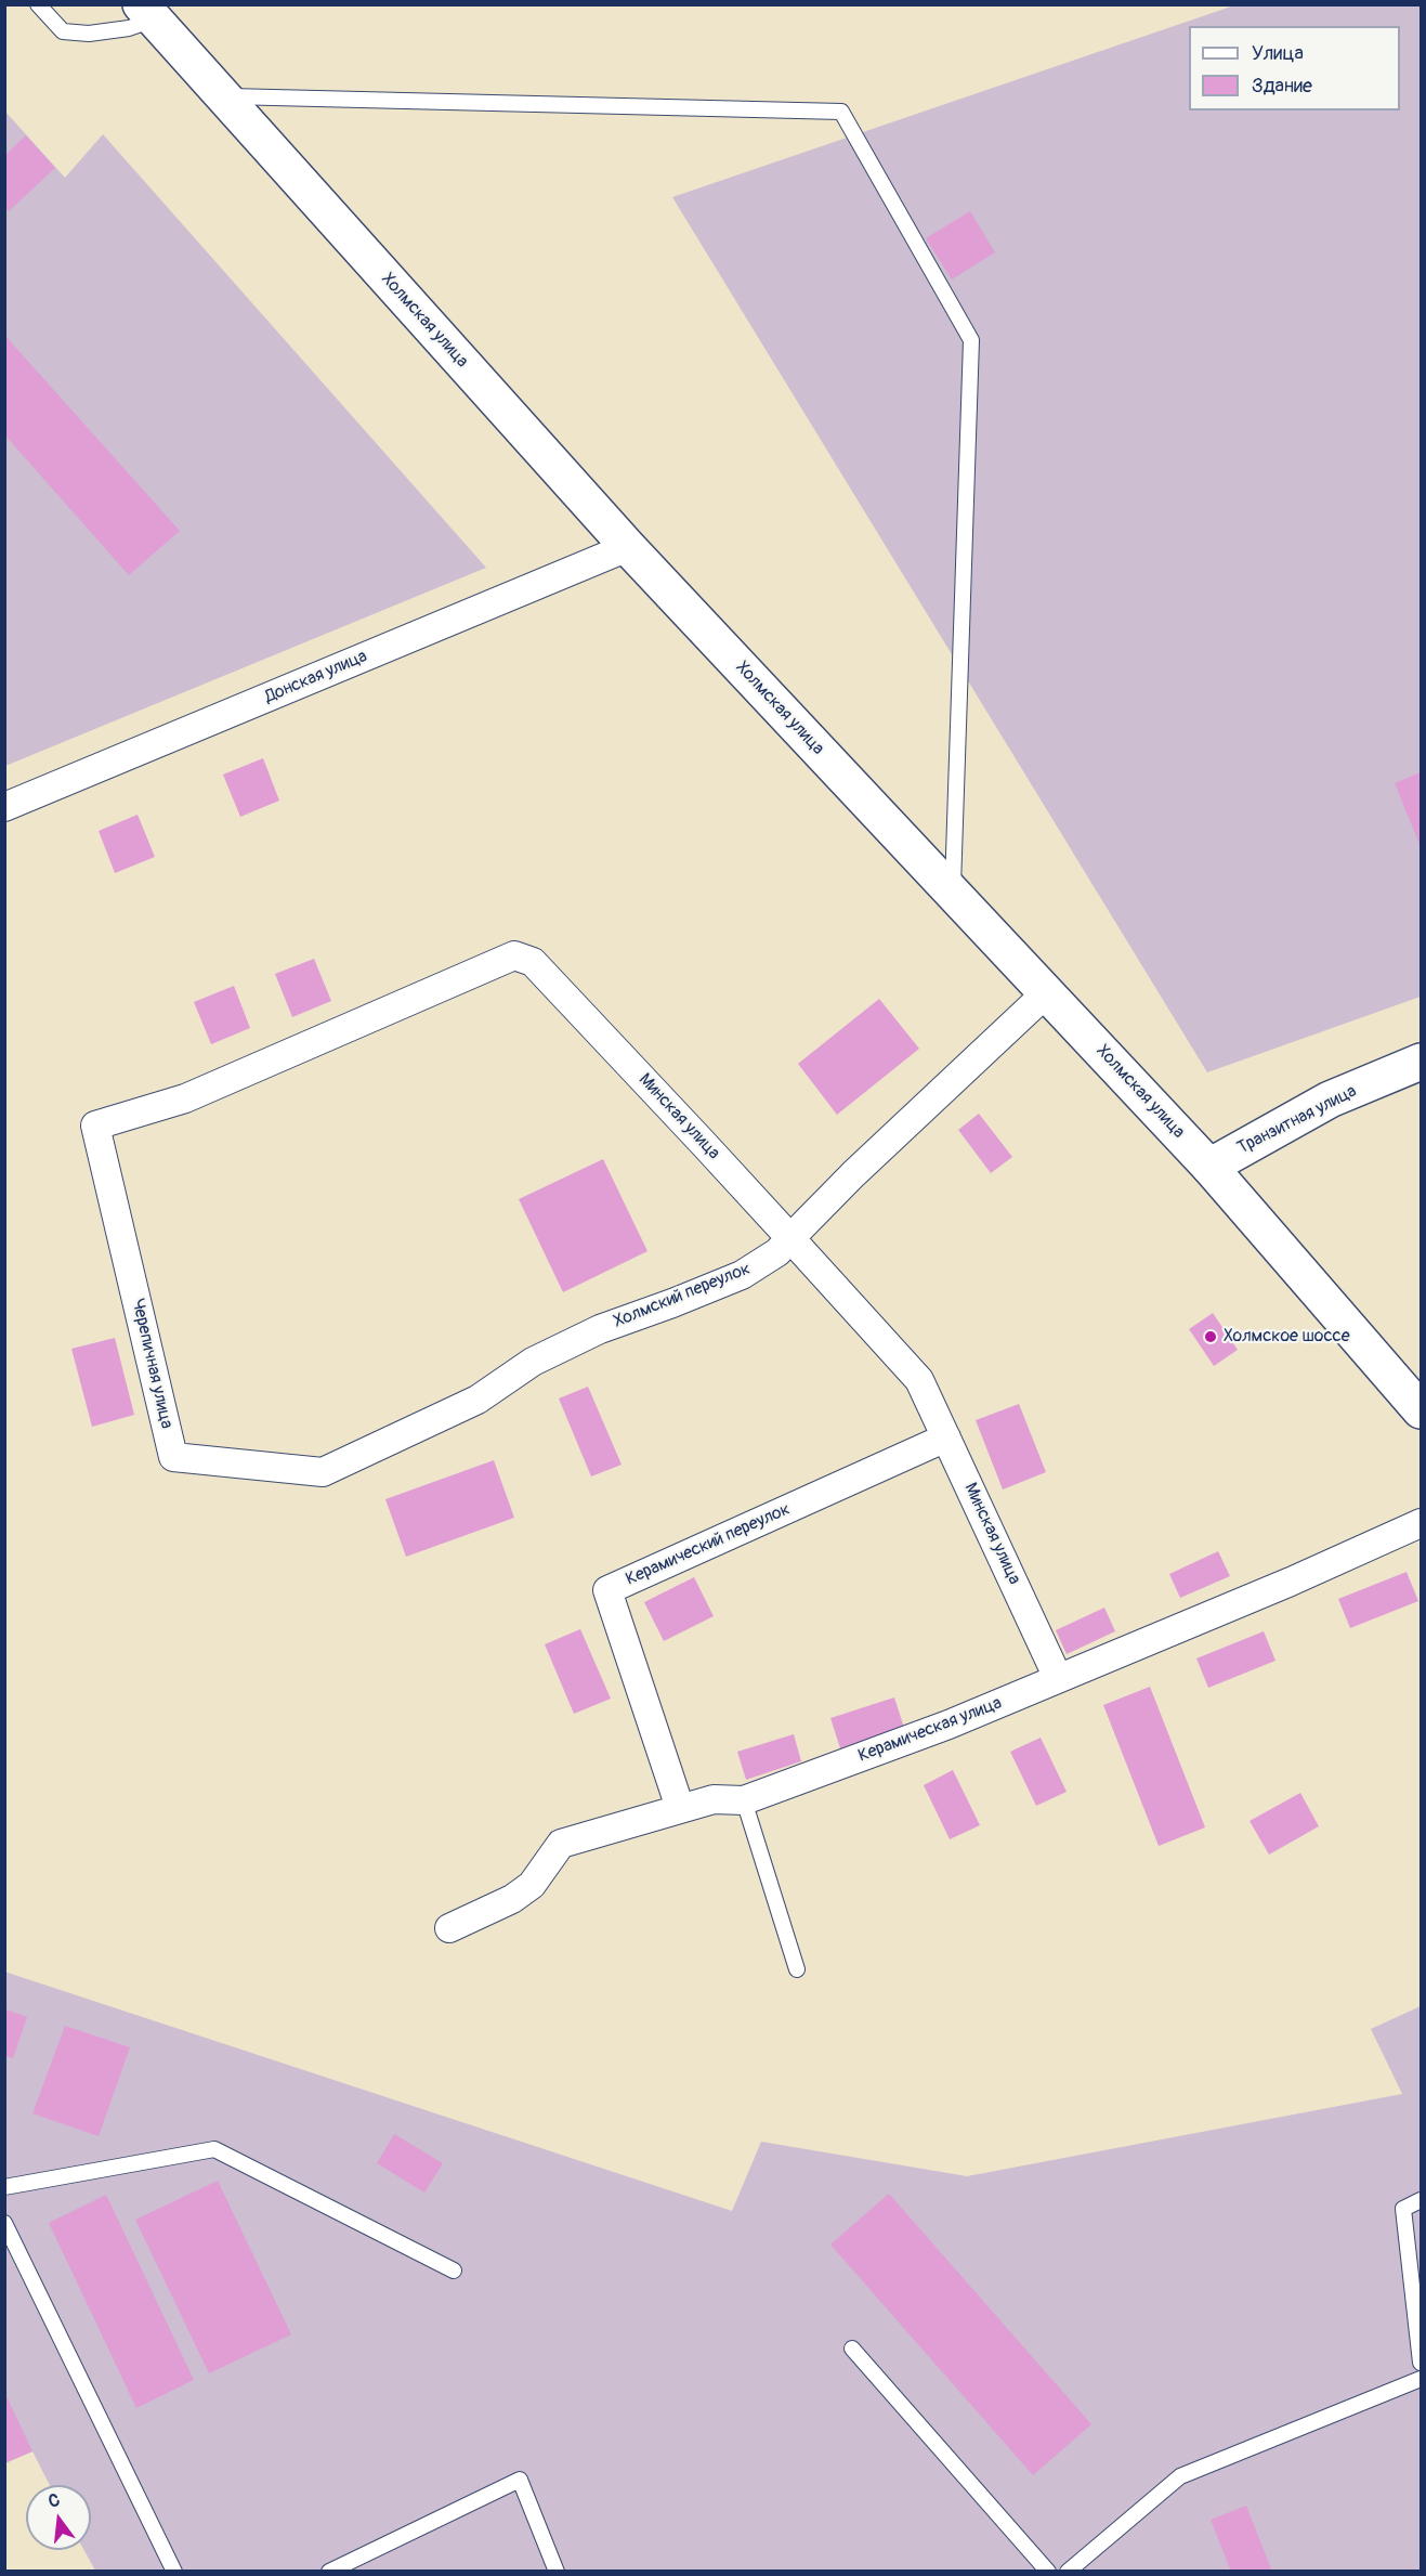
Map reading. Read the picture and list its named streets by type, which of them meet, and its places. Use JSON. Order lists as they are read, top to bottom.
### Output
{
  "streets": {
    "main road": ["Холмская улица", "Транзитная улица"],
    "street": [
      "Донская улица",
      "Минская улица",
      "Холмский переулок",
      "Черепичная улица",
      "Керамический переулок",
      "Керамическая улица"
    ]
  },
  "crossings": [
    ["Холмская улица", "Донская улица"],
    ["Холмская улица", "Транзитная улица"],
    ["Холмская улица", "Холмский переулок"],
    ["Минская улица", "Холмский переулок"],
    ["Минская улица", "Черепичная улица"],
    ["Минская улица", "Керамический переулок"],
    ["Минская улица", "Керамическая улица"],
    ["Холмский переулок", "Черепичная улица"],
    ["Керамический переулок", "Керамическая улица"]
  ],
  "places": ["Холмское шоссе"],
  "legend": ["Улица", "Здание"],
  "north": "top"
}
